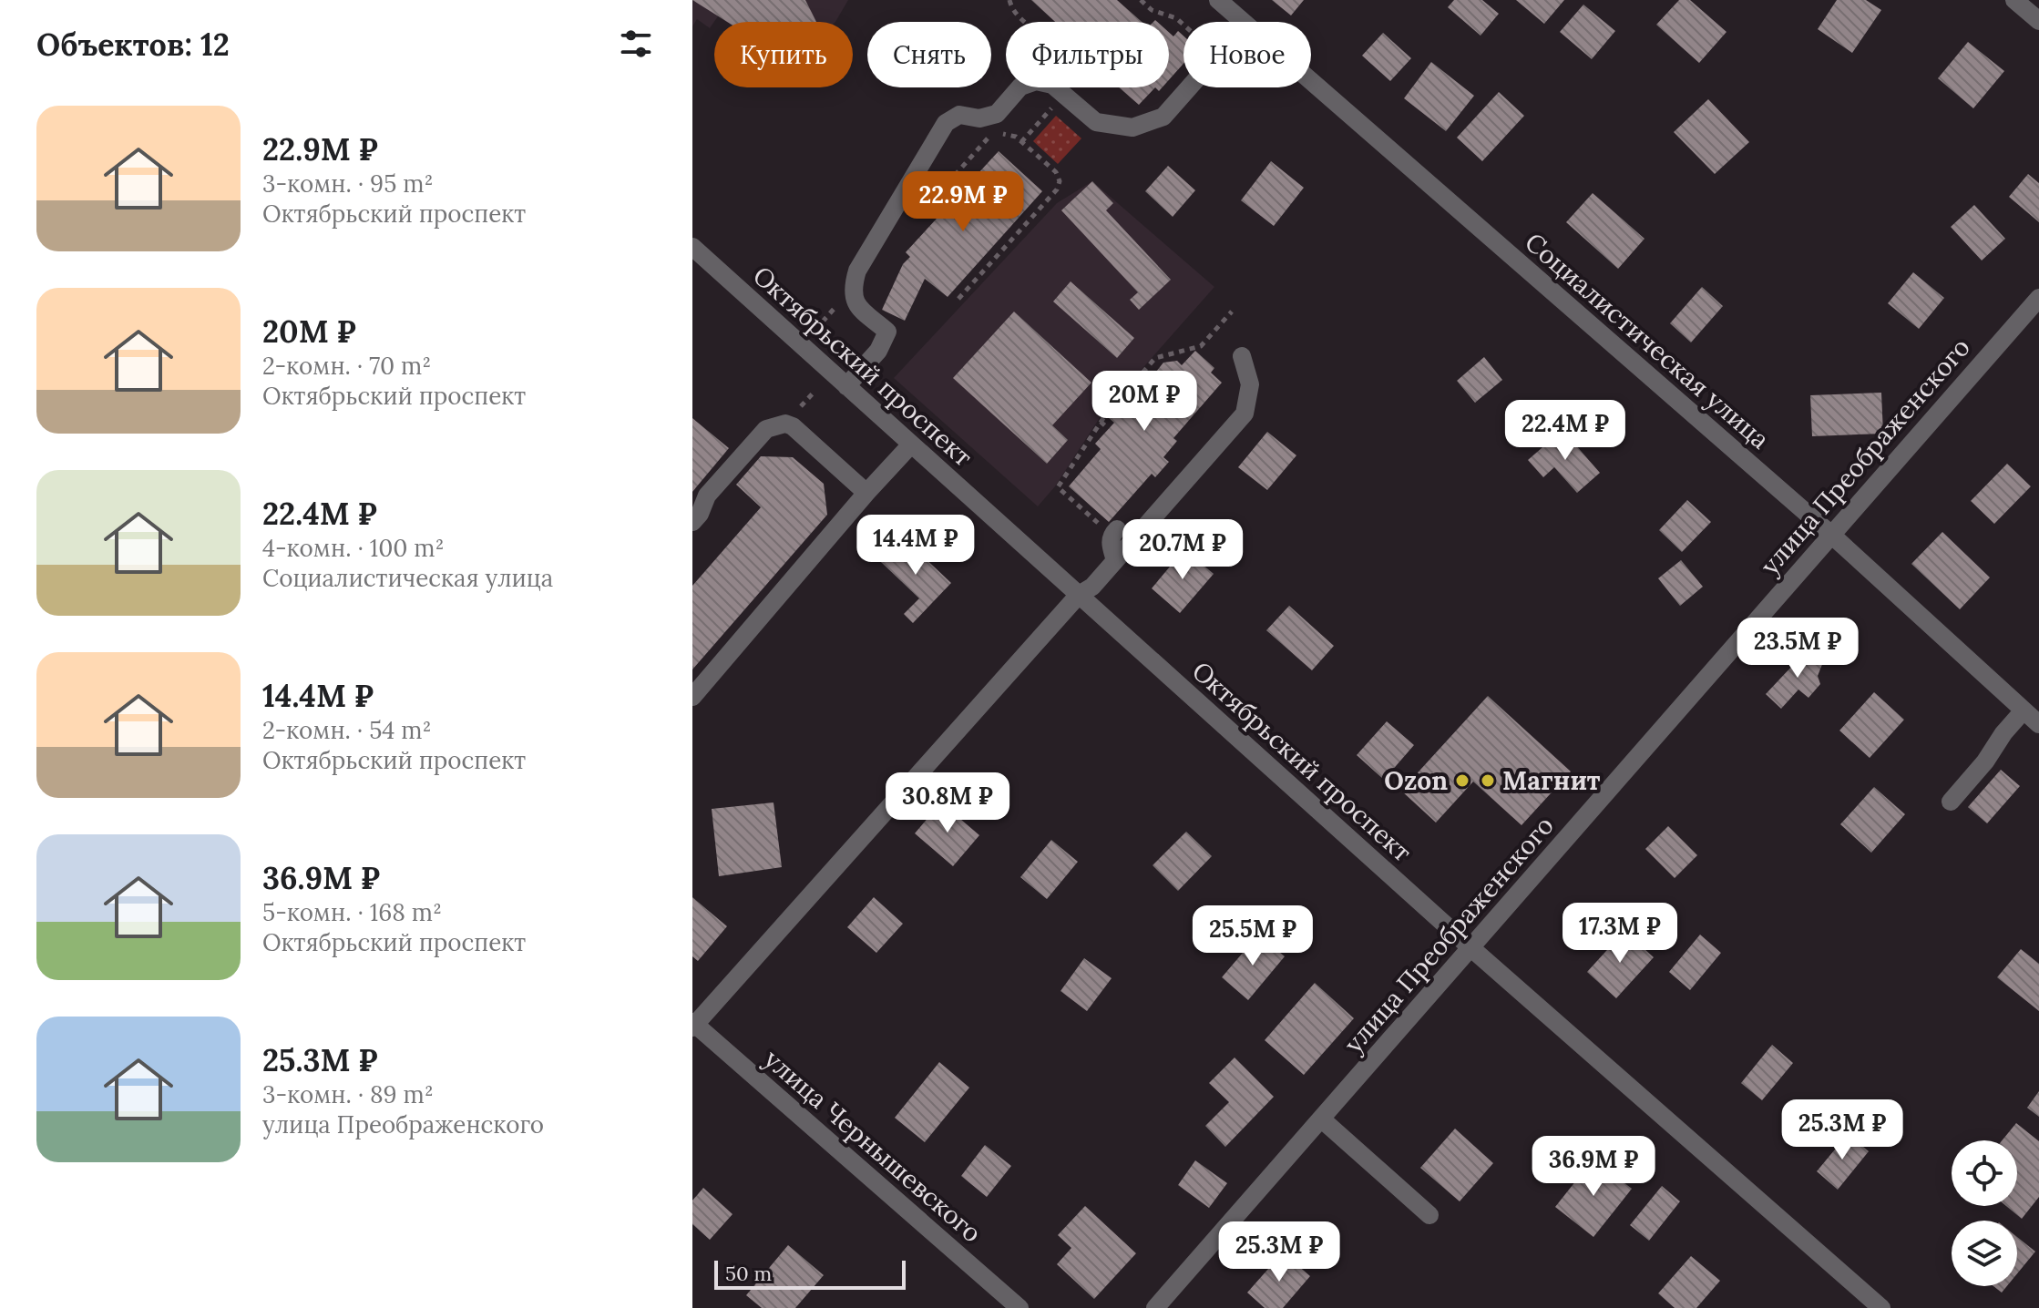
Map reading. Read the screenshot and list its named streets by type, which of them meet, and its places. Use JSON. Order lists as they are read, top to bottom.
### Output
{
  "streets": {
    "street": [
      "Социалистическая улица",
      "Октябрьский проспект",
      "улица Преображенского",
      "улица Чернышевского"
    ]
  },
  "crossings": [
    ["Социалистическая улица", "улица Преображенского"],
    ["Октябрьский проспект", "улица Преображенского"]
  ],
  "places": ["Ozon", "Магнит"],
  "scale_bar": "50 m",
  "page": {
    "heading": "Объектов: 12",
    "chip": [
      "Купить",
      "Снять",
      "Фильтры",
      "Новое"
    ],
    "list": [
      {
        "name": "22.9M ₽",
        "note": "3-комн. · 95 m² · Октябрьский проспект"
      },
      {
        "name": "20M ₽",
        "note": "2-комн. · 70 m² · Октябрьский проспект"
      },
      {
        "name": "22.4M ₽",
        "note": "4-комн. · 100 m² · Социалистическая улица"
      },
      {
        "name": "14.4M ₽",
        "note": "2-комн. · 54 m² · Октябрьский проспект"
      },
      {
        "name": "36.9M ₽",
        "note": "5-комн. · 168 m² · Октябрьский проспект"
      },
      {
        "name": "25.3M ₽",
        "note": "3-комн. · 89 m² · улица Преображенского"
      }
    ],
    "price": [
      "22.9M ₽",
      "20M ₽",
      "22.4M ₽",
      "14.4M ₽",
      "20.7M ₽",
      "23.5M ₽",
      "30.8M ₽",
      "17.3M ₽",
      "25.5M ₽",
      "25.3M ₽",
      "36.9M ₽",
      "25.3M ₽"
    ],
    "scale": "50 m"
  }
}
